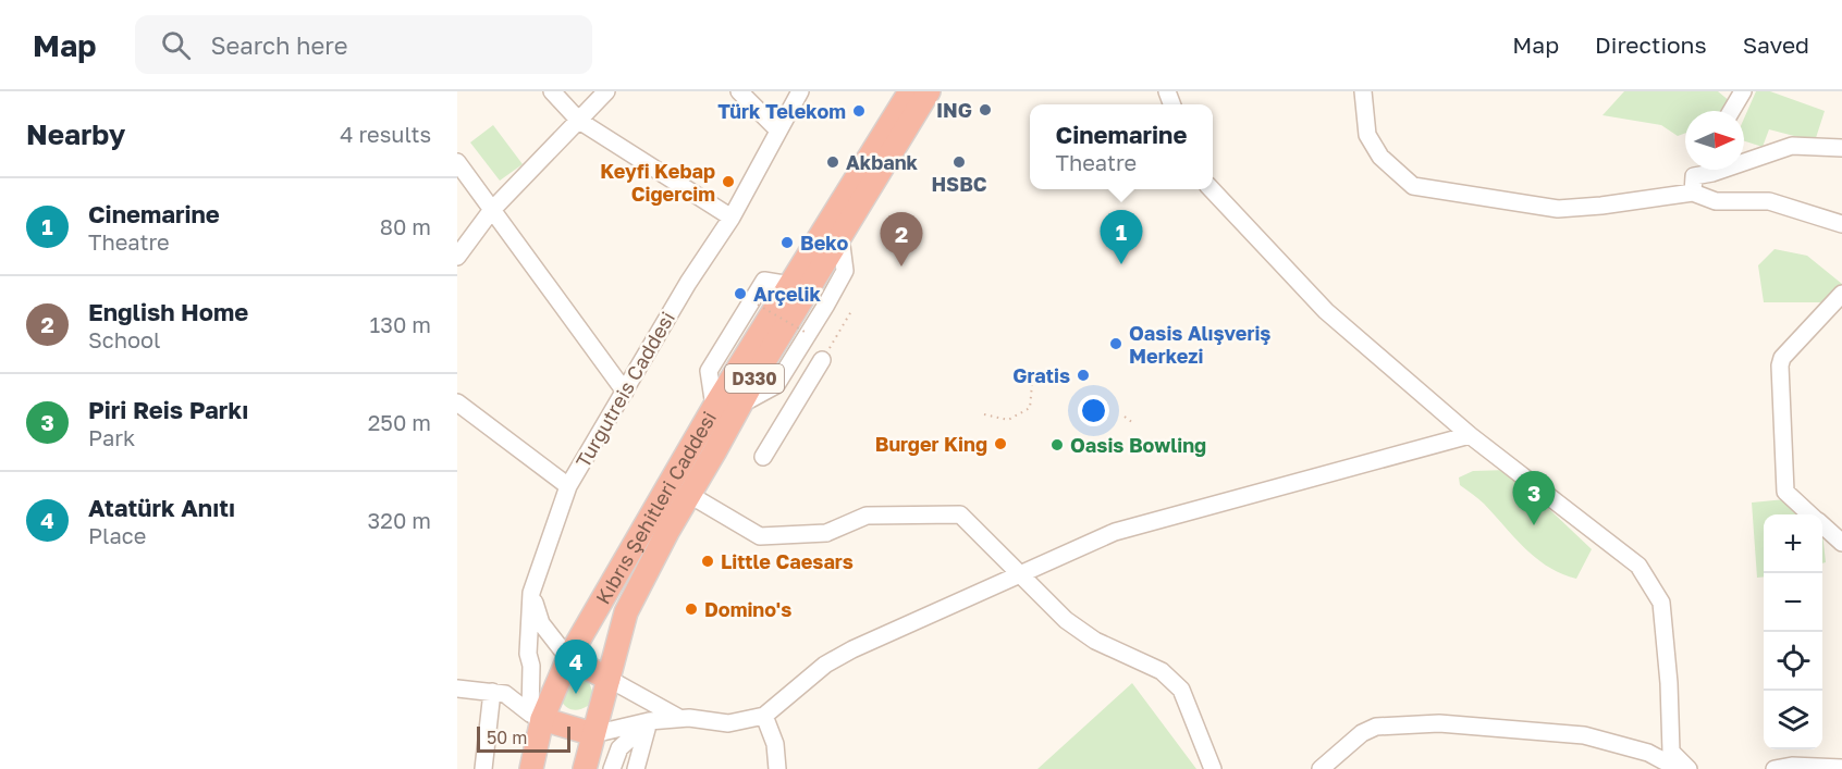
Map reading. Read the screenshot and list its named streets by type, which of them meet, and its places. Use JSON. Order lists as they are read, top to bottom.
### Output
{
  "streets": {
    "highway": ["D330", "Kıbrıs Şehitleri Caddesi"],
    "street": ["Turgutreis Caddesi"]
  },
  "crossings": [
    ["Turgutreis Caddesi", "Kıbrıs Şehitleri Caddesi"]
  ],
  "places": [
    "ING",
    "Türk Telekom",
    "Akbank",
    "HSBC",
    "Keyfi Kebap Ciğercim",
    "Beko",
    "Arçelik",
    "Oasis Alışveriş Merkezi",
    "Gratis",
    "Burger King",
    "Oasis Bowling",
    "Little Caesars",
    "Domino's"
  ],
  "scale_bar": "50 m",
  "north": "right",
  "page": {
    "header": "Map",
    "search": "Search here",
    "nav": ["Map", "Directions", "Saved"],
    "heading": ["Nearby", "4 results"],
    "popup": ["Cinemarine", "Theatre"],
    "list": [
      {
        "mark": "1",
        "name": "Cinemarine",
        "note": "Theatre",
        "value": "80 m"
      },
      {
        "mark": "2",
        "name": "English Home",
        "note": "School",
        "value": "130 m"
      },
      {
        "mark": "3",
        "name": "Piri Reis Parkı",
        "note": "Park",
        "value": "250 m"
      },
      {
        "mark": "4",
        "name": "Atatürk Anıtı",
        "note": "Place",
        "value": "320 m"
      }
    ],
    "pins": [
      "1",
      "2",
      "3",
      "4"
    ],
    "map_buttons": ["+", "−"],
    "scale": "50 m"
  }
}
